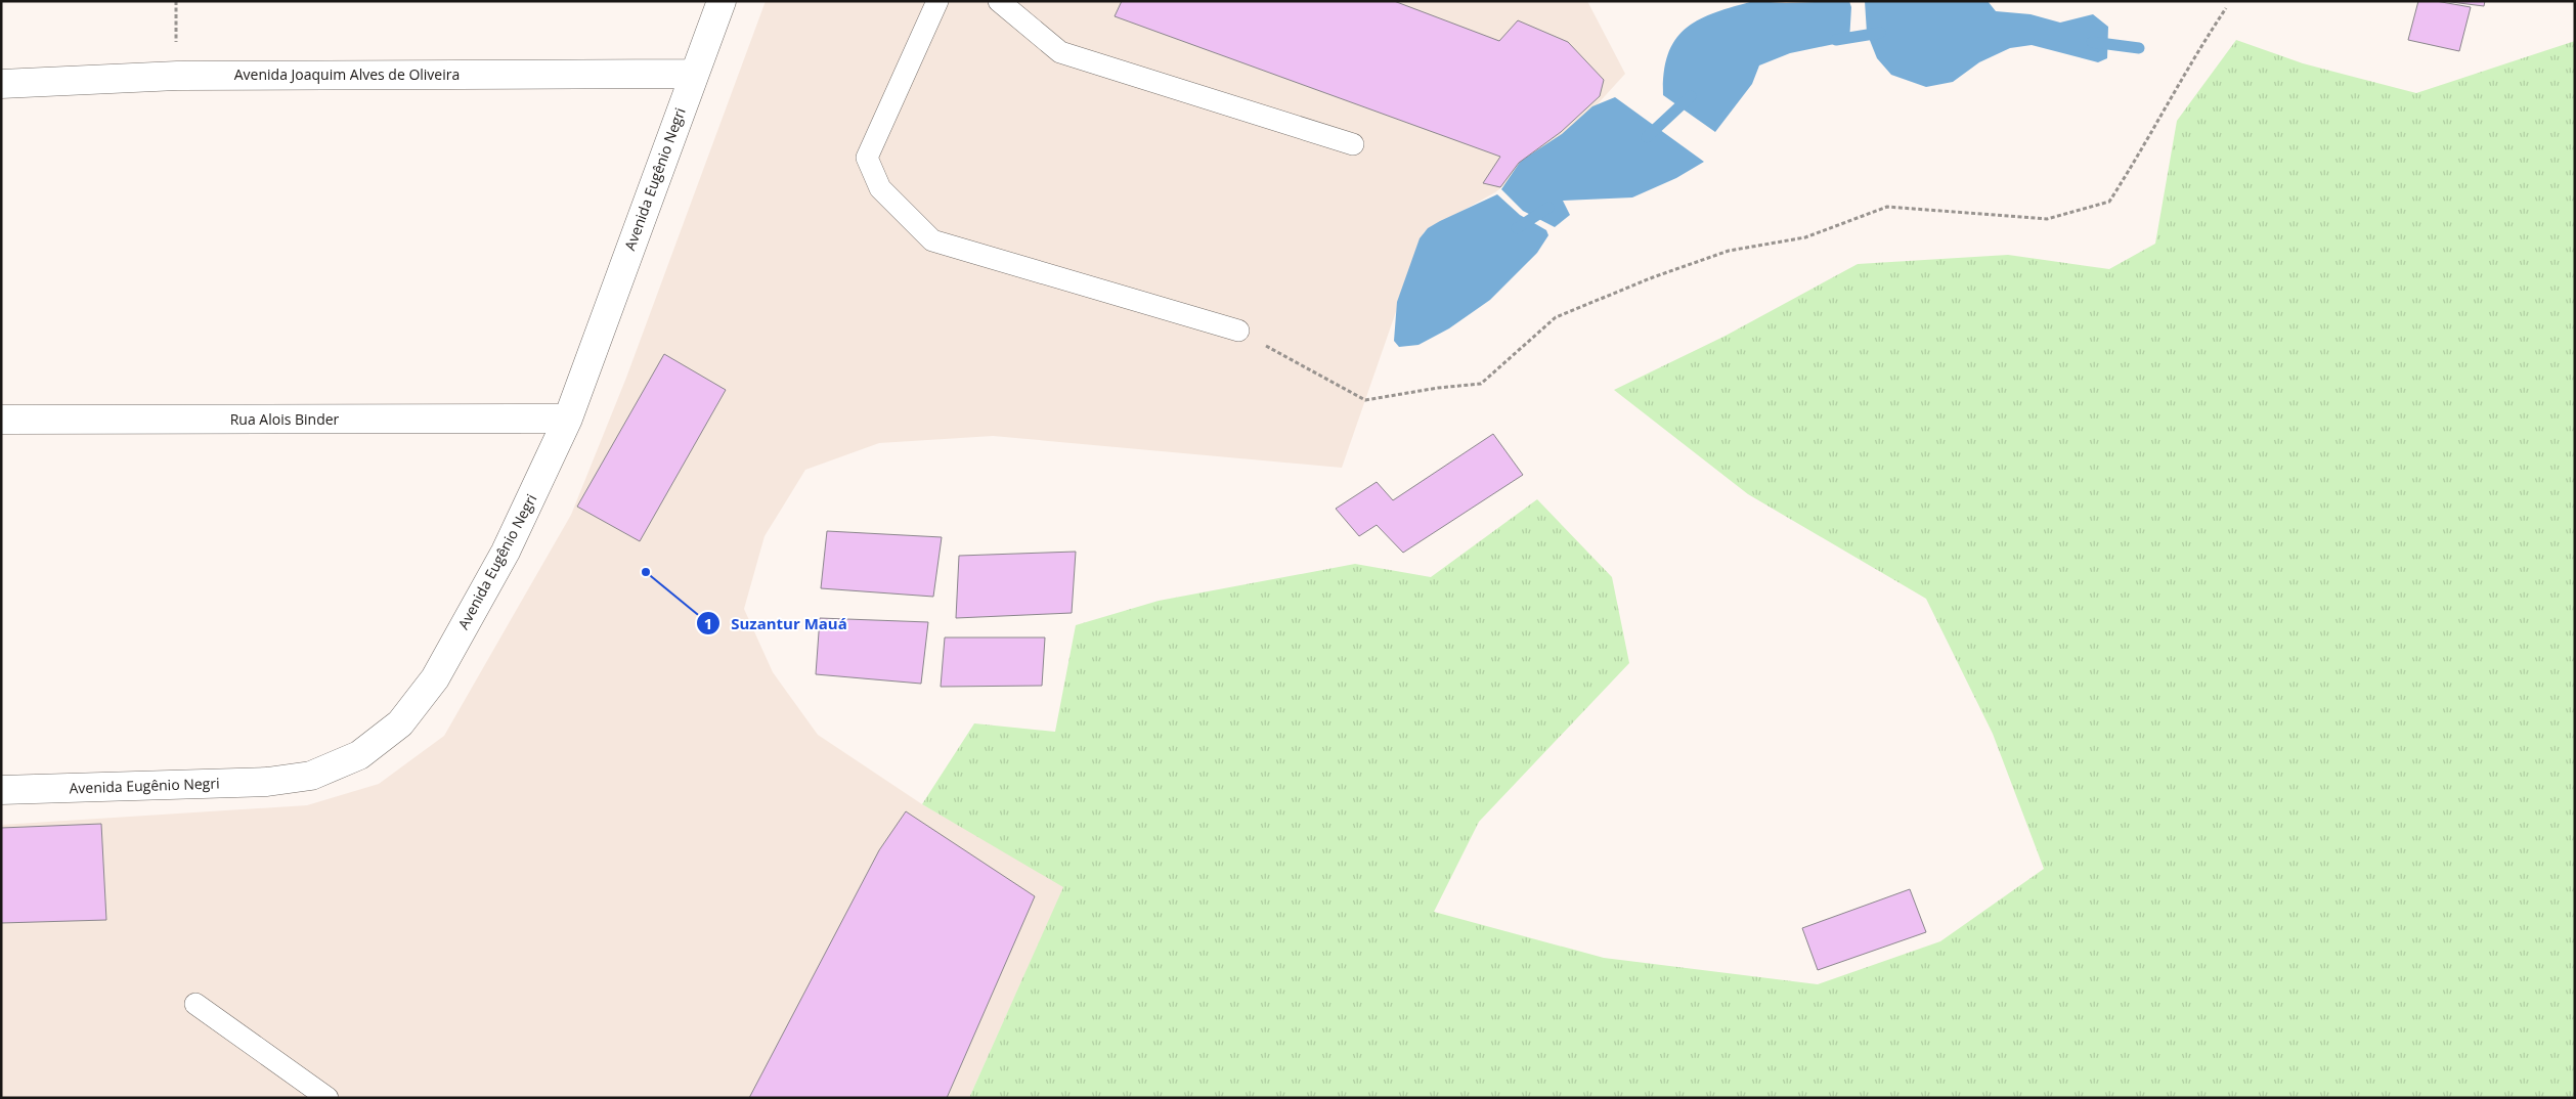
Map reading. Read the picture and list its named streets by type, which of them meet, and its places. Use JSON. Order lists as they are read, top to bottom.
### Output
{
  "streets": {
    "street": ["Avenida Joaquim Alves de Oliveira", "Avenida Eugênio Negri", "Rua Alois Binder"]
  },
  "crossings": [
    ["Avenida Joaquim Alves de Oliveira", "Avenida Eugênio Negri"],
    ["Avenida Eugênio Negri", "Rua Alois Binder"]
  ],
  "places": ["Suzantur Mauá"]
}
